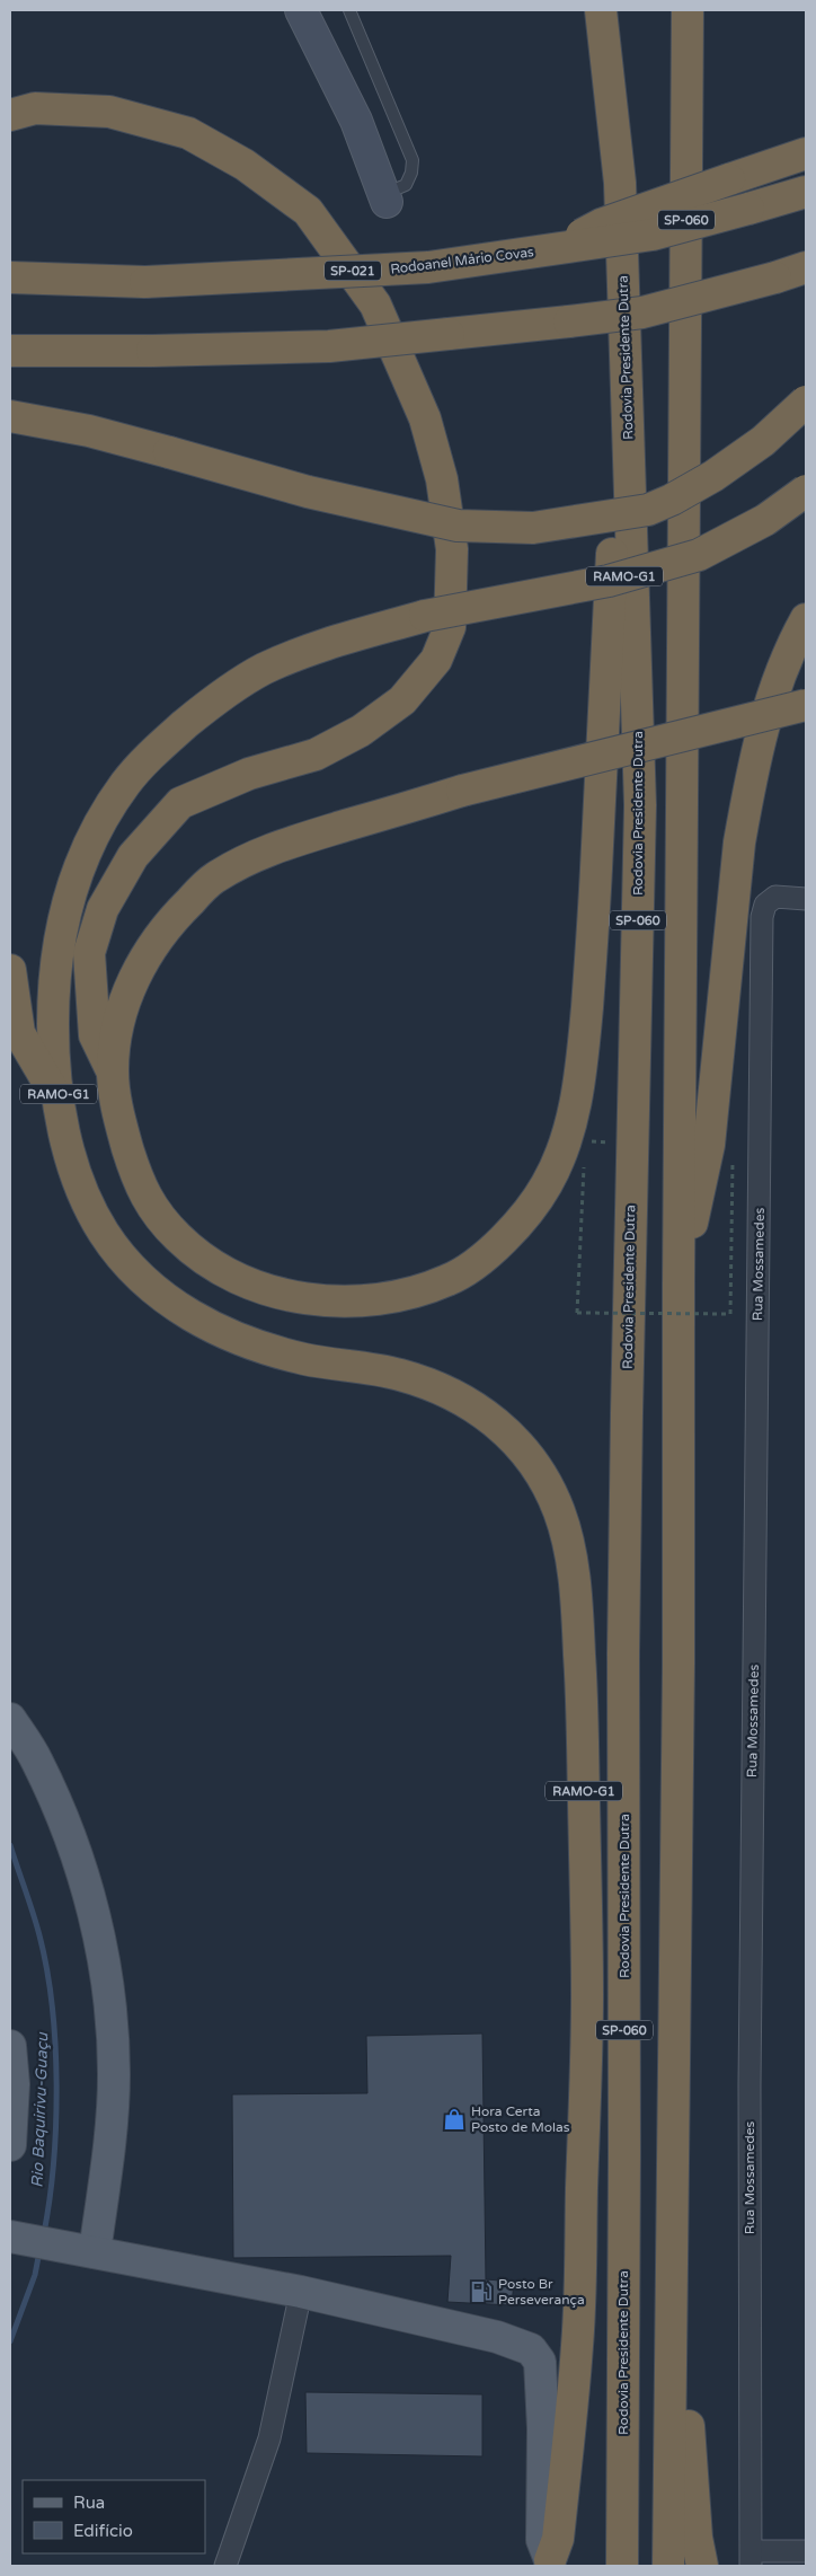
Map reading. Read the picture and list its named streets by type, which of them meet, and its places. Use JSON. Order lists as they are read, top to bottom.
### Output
{
  "streets": {
    "highway": [
      "SP-060",
      "Rodoanel Mário Covas",
      "SP-021",
      "Rodovia Presidente Dutra",
      "RAMO-G1"
    ],
    "street": ["Rua Mossamedes"]
  },
  "water": ["Rio Baquirivu-Guaçu"],
  "places": {
    "shop": ["Hora Certa Posto de Molas"],
    "fuel station": ["Posto Br Perseverança"]
  },
  "legend": ["Rua", "Edifício"]
}
